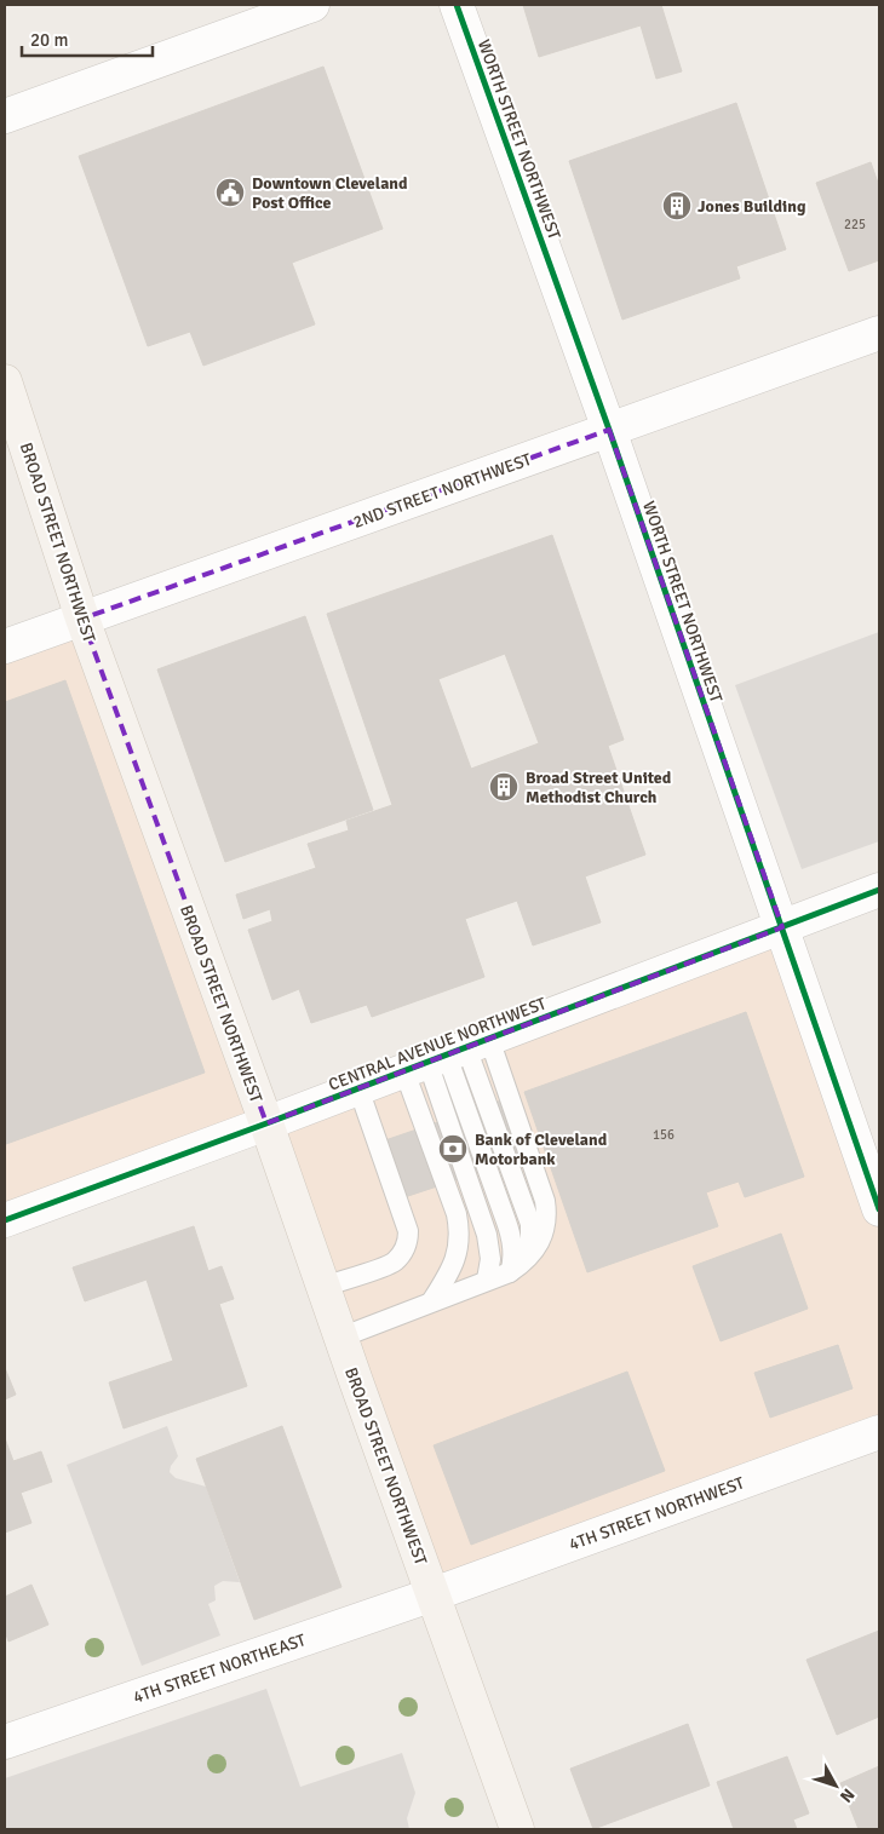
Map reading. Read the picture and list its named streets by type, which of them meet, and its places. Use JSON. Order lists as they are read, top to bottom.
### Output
{
  "streets": {
    "main road": ["BROAD STREET NORTHWEST"],
    "street": [
      "WORTH STREET NORTHWEST",
      "2ND STREET NORTHWEST",
      "CENTRAL AVENUE NORTHWEST",
      "4TH STREET NORTHWEST",
      "4TH STREET NORTHEAST"
    ]
  },
  "crossings": [
    ["WORTH STREET NORTHWEST", "2ND STREET NORTHWEST"],
    ["WORTH STREET NORTHWEST", "CENTRAL AVENUE NORTHWEST"],
    ["2ND STREET NORTHWEST", "BROAD STREET NORTHWEST"],
    ["BROAD STREET NORTHWEST", "CENTRAL AVENUE NORTHWEST"],
    ["BROAD STREET NORTHWEST", "4TH STREET NORTHWEST"],
    ["BROAD STREET NORTHWEST", "4TH STREET NORTHEAST"],
    ["4TH STREET NORTHWEST", "4TH STREET NORTHEAST"]
  ],
  "places": {
    "public building": ["Downtown Cleveland Post Office"],
    "building": ["Jones Building", "Broad Street United Methodist Church"],
    "bank": ["Bank of Cleveland Motorbank"]
  },
  "house_numbers": ["225", "156"],
  "scale_bar": "20 m",
  "north": "bottom right"
}
